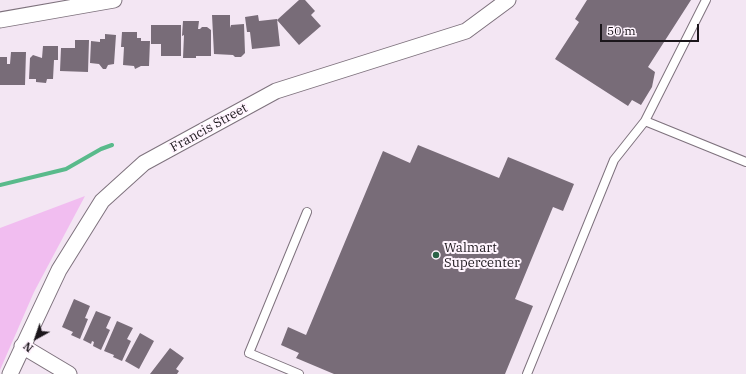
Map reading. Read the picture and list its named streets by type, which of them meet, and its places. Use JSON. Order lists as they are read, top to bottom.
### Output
{
  "streets": {
    "street": ["Francis Street"]
  },
  "places": ["Walmart Supercenter"],
  "scale_bar": "50 m",
  "north": "bottom left"
}
